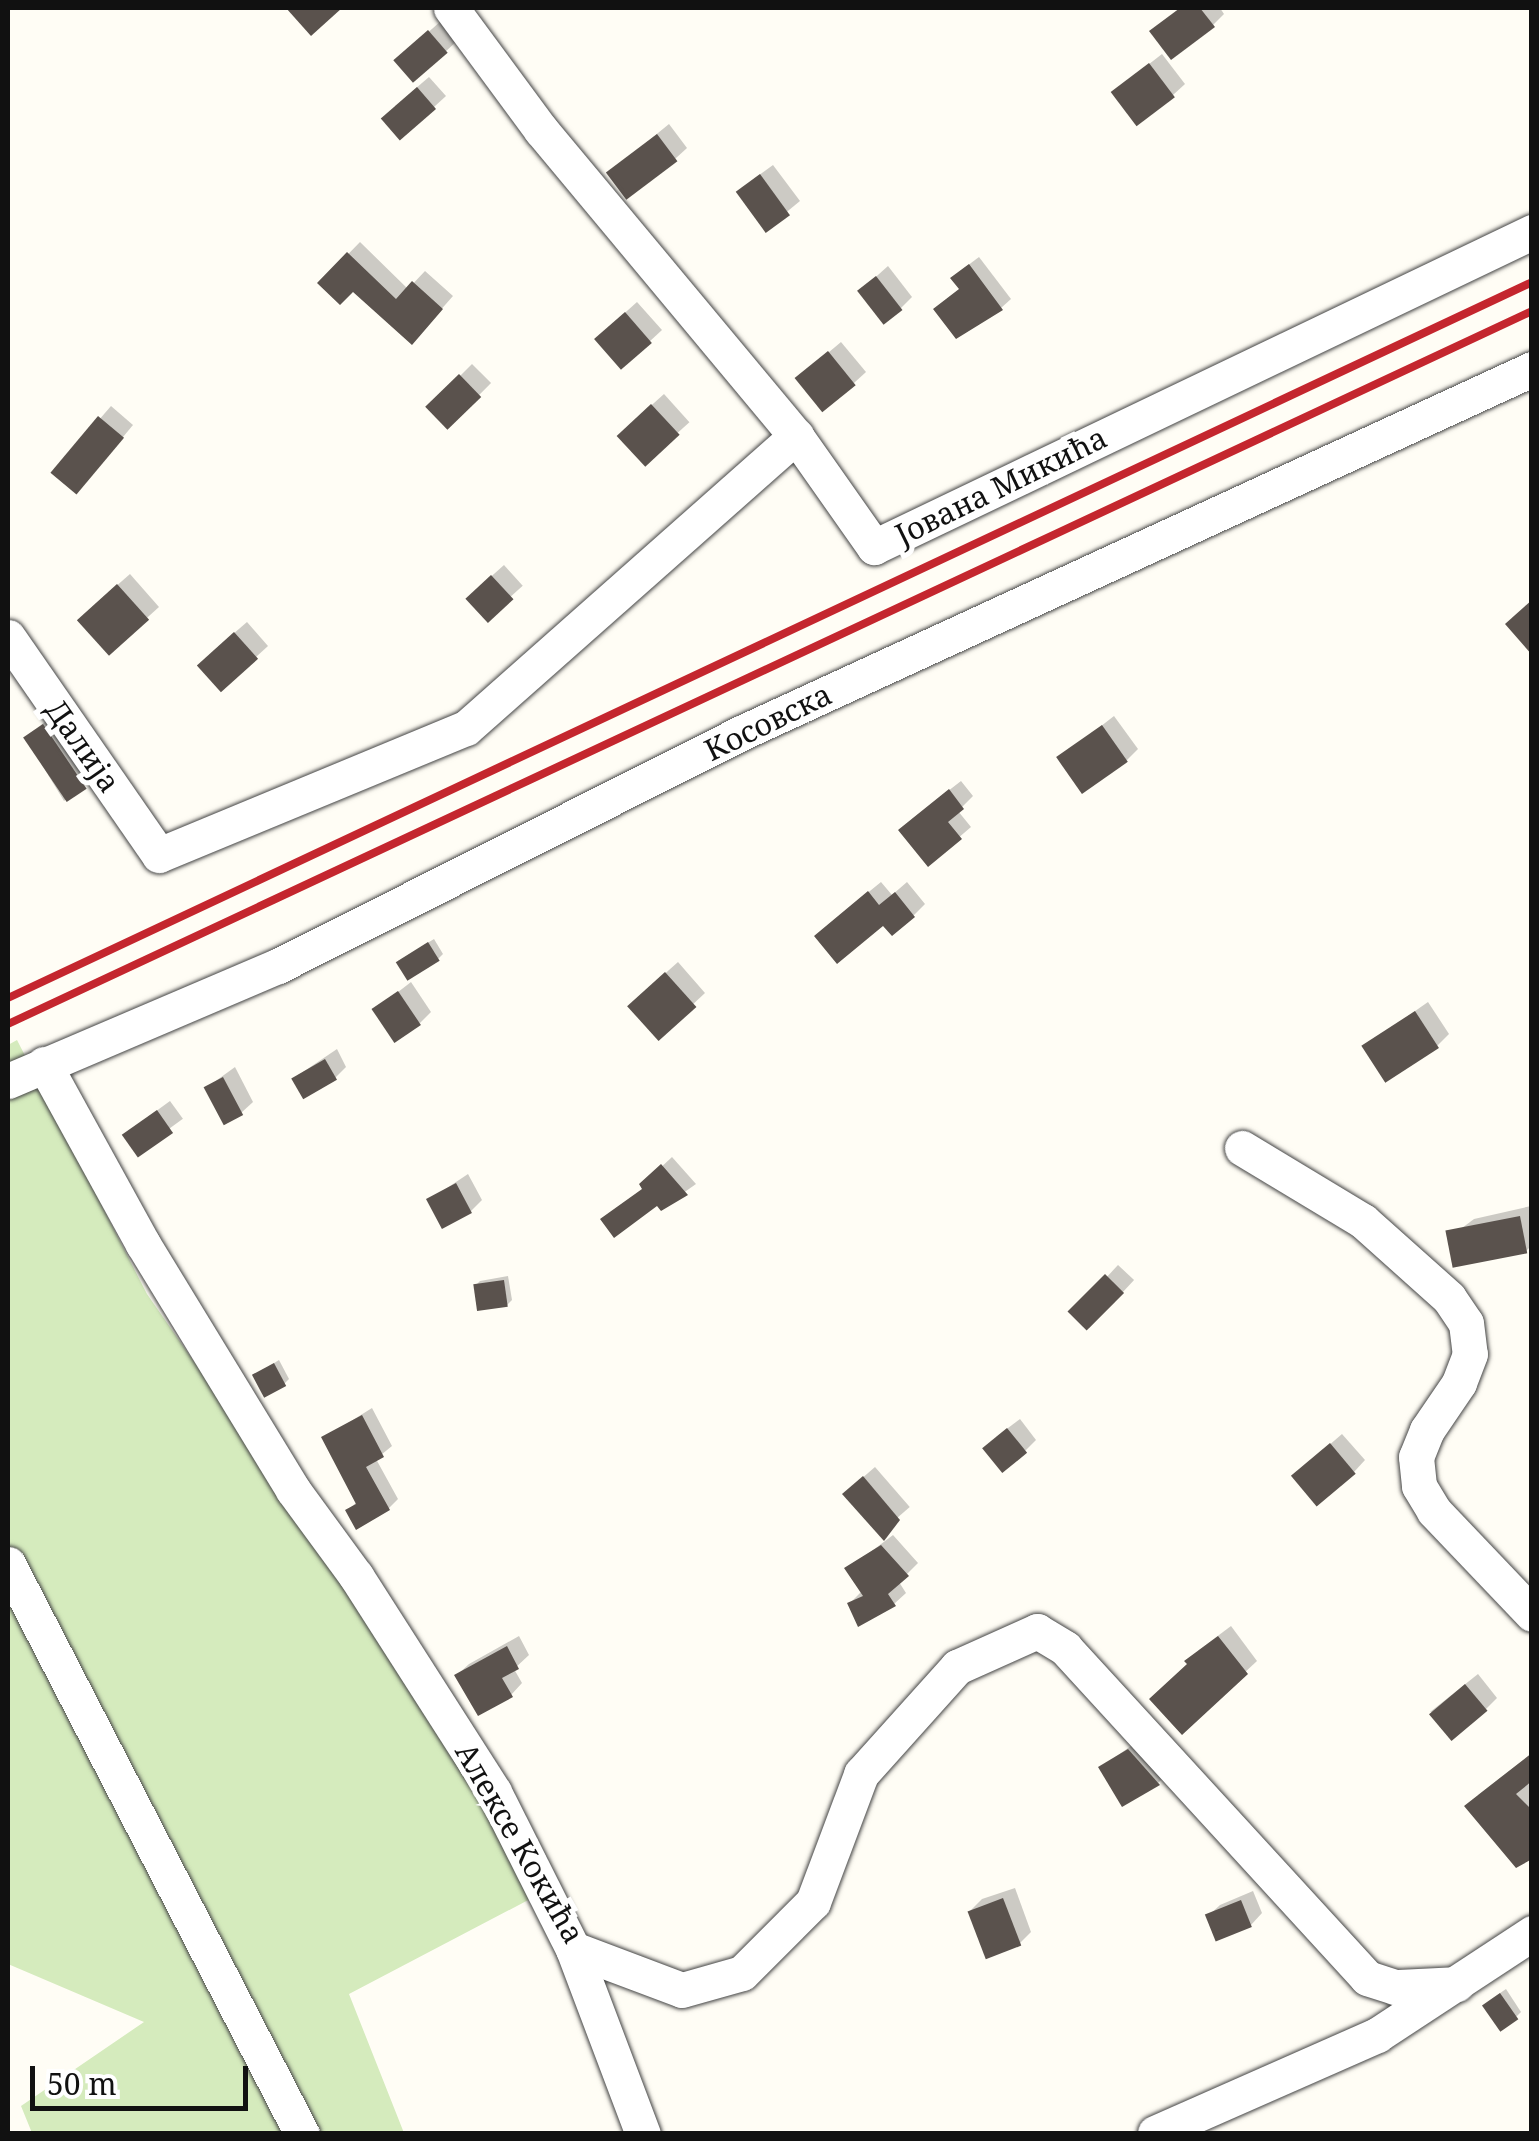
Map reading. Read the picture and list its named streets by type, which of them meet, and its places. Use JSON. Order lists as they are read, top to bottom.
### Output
{
  "streets": {
    "street": [
      "Јована Микића",
      "Косовска",
      "Далија",
      "Алексе Кокића"
    ]
  },
  "crossings": [
    ["Јована Микића", "Далија"],
    ["Косовска", "Алексе Кокића"]
  ],
  "scale_bar": "50 m"
}
